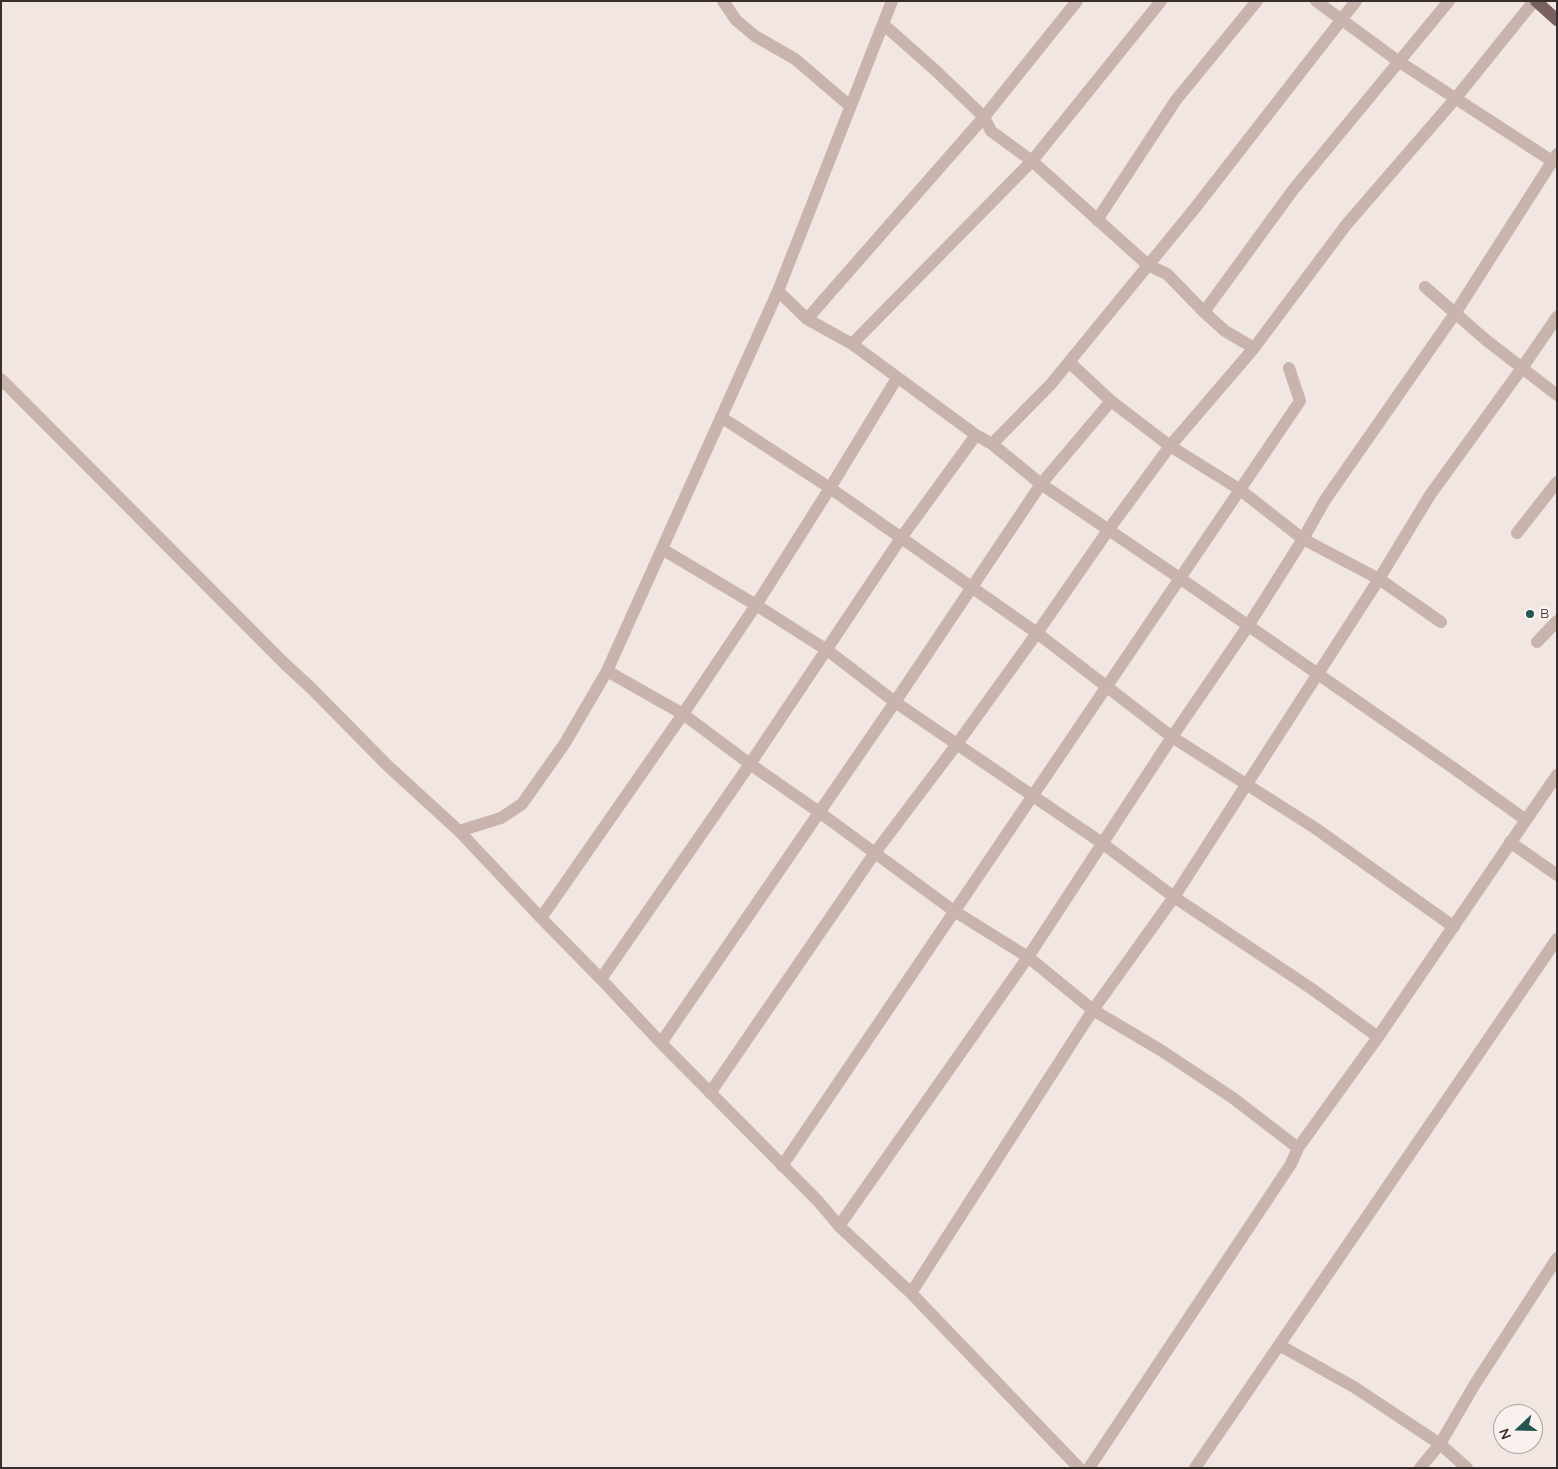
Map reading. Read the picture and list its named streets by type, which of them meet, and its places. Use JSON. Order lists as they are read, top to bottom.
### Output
{
  "places": ["B"],
  "north": "left"
}
